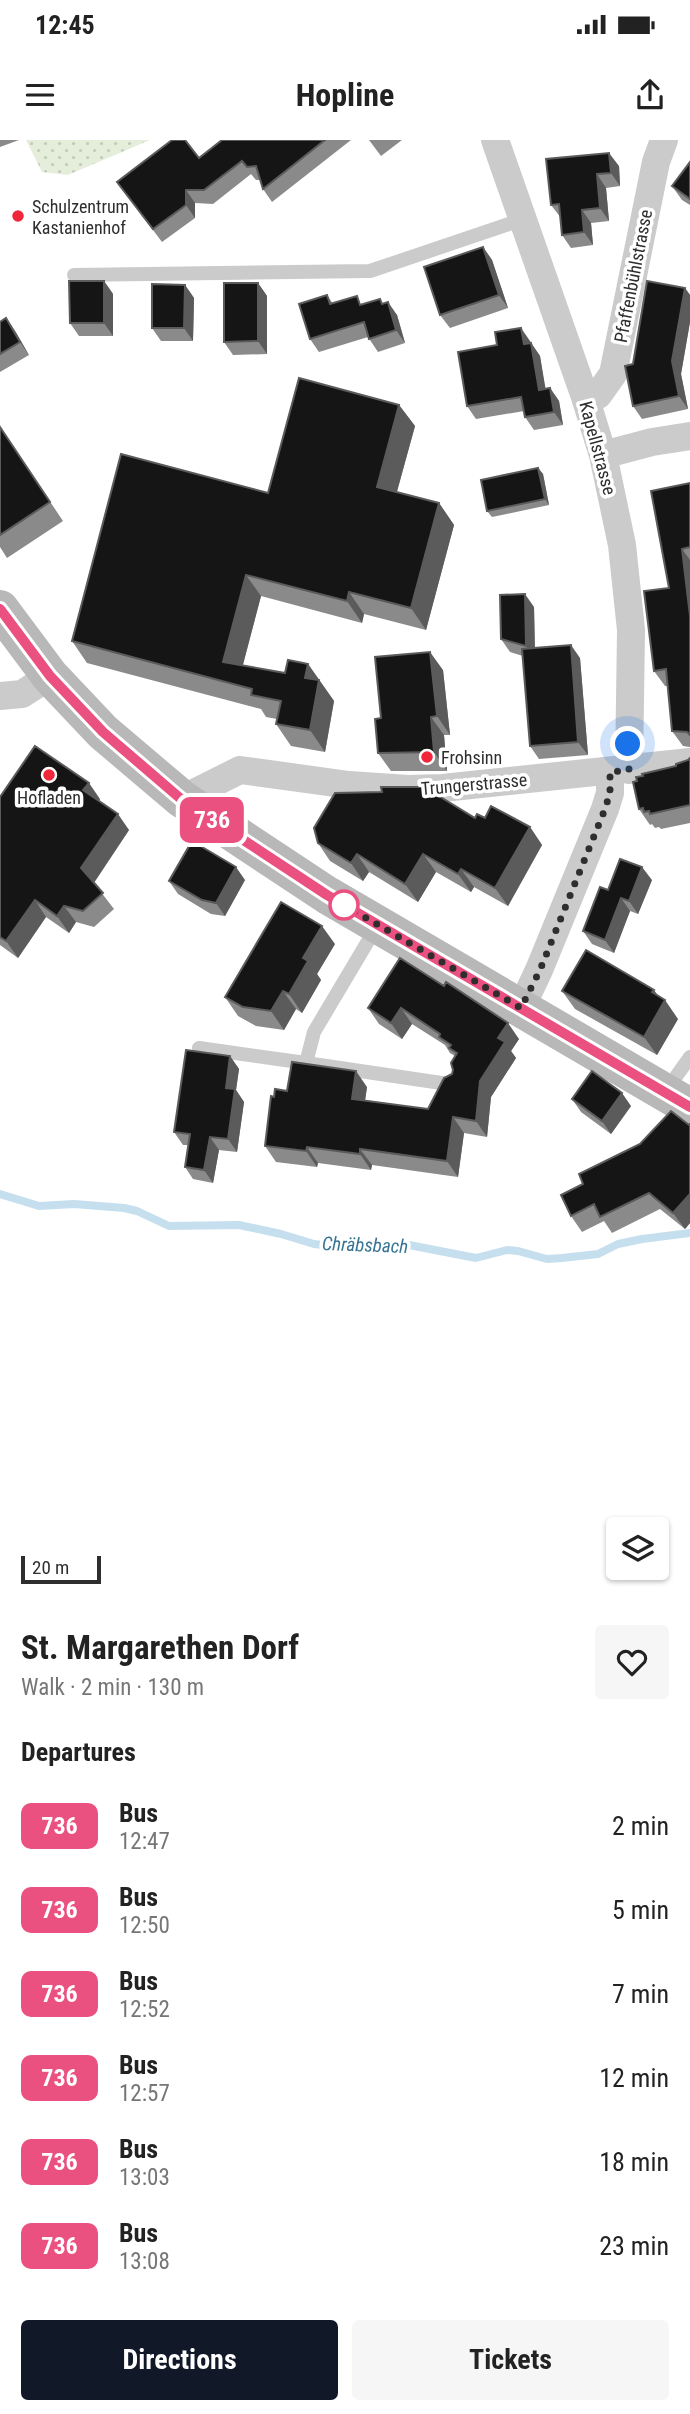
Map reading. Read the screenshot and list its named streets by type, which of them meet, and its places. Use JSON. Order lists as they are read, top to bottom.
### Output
{
  "streets": {
    "street": ["Pfaffenbühlstrasse", "Kapellstrasse", "Trungerstrasse"]
  },
  "crossings": [
    ["Pfaffenbühlstrasse", "Kapellstrasse"],
    ["Kapellstrasse", "Trungerstrasse"]
  ],
  "water": ["Chräbsbach"],
  "places": ["Schulzentrum Kastanienhof", "Frohsinn", "Hofladen"],
  "lines": ["bus line 736"],
  "scale_bar": "20 m",
  "page": {
    "status": "12:45",
    "header": "Hopline",
    "on_map": "736",
    "scale": "20 m",
    "heading": [
      ["St. Margarethen Dorf", "Walk · 2 min · 130 m"],
      "Departures"
    ],
    "list": [
      {
        "mark": "736",
        "name": "Bus",
        "note": "12:47",
        "value": "2 min"
      },
      {
        "mark": "736",
        "name": "Bus",
        "note": "12:50",
        "value": "5 min"
      },
      {
        "mark": "736",
        "name": "Bus",
        "note": "12:52",
        "value": "7 min"
      },
      {
        "mark": "736",
        "name": "Bus",
        "note": "12:57",
        "value": "12 min"
      },
      {
        "mark": "736",
        "name": "Bus",
        "note": "13:03",
        "value": "18 min"
      },
      {
        "mark": "736",
        "name": "Bus",
        "note": "13:08",
        "value": "23 min"
      }
    ],
    "buttons": ["Directions", "Tickets"]
  }
}
